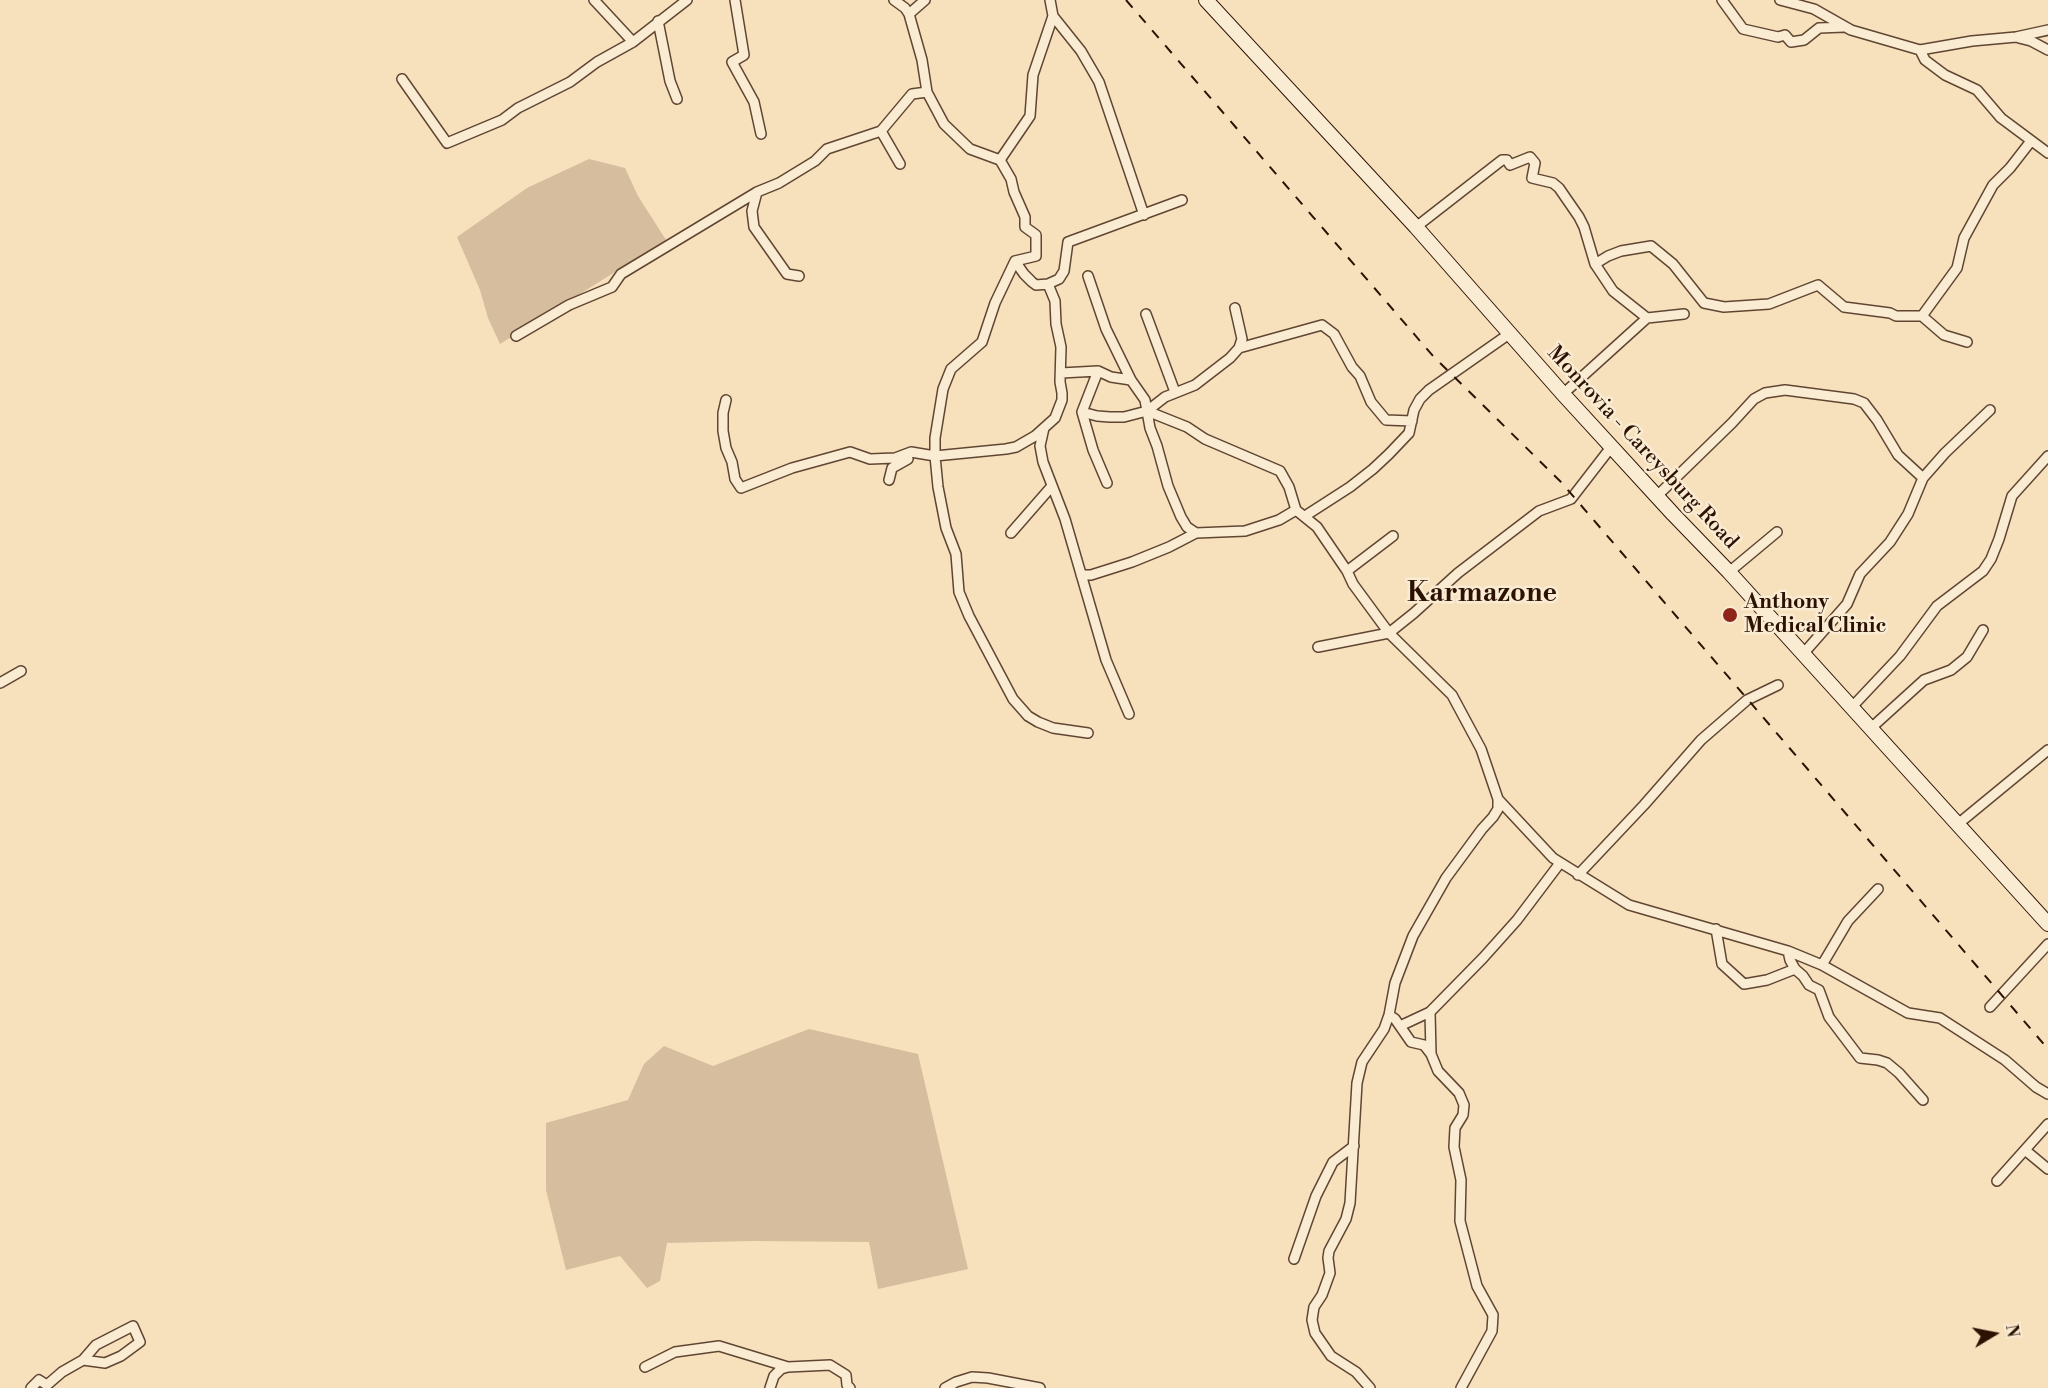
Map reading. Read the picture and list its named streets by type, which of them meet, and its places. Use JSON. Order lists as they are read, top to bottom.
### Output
{
  "streets": {
    "main road": ["Monrovia - Careysburg Road"]
  },
  "districts": ["Karmazone"],
  "places": ["Anthony Medical Clinic"],
  "north": "right"
}
